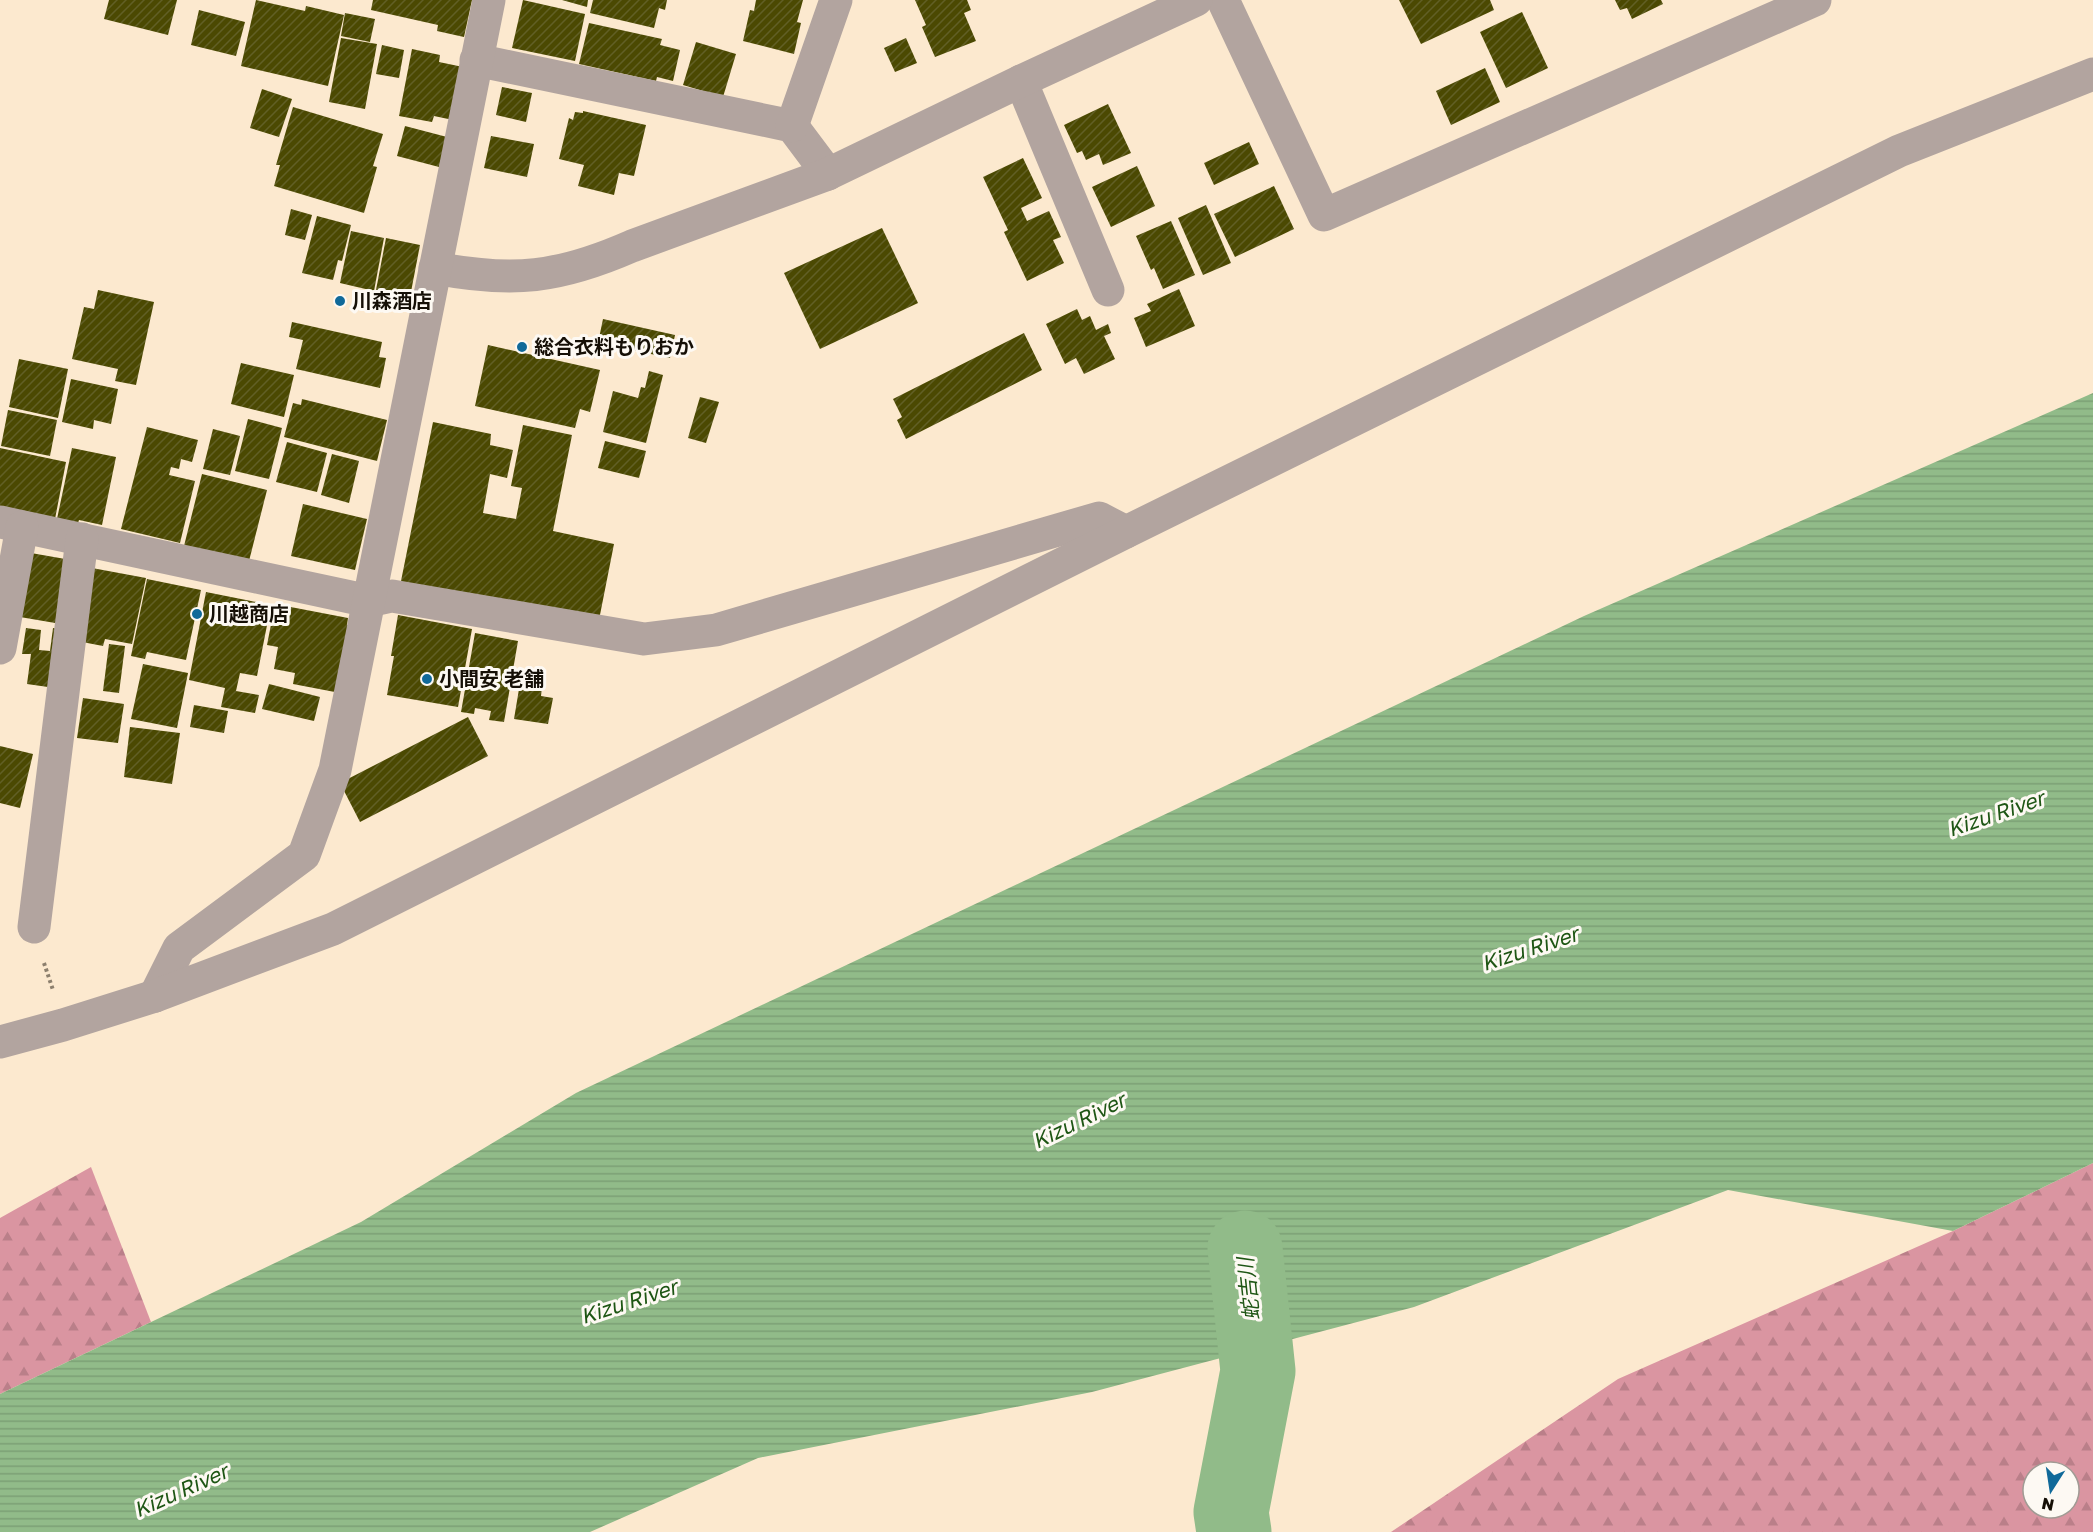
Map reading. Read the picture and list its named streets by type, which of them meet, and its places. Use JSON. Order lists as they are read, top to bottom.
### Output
{
  "water": ["Kizu River", "蛇吉川"],
  "places": [
    "川森酒店",
    "総合衣料もりおか",
    "川越商店",
    "小間安 老舗"
  ],
  "north": "bottom"
}
